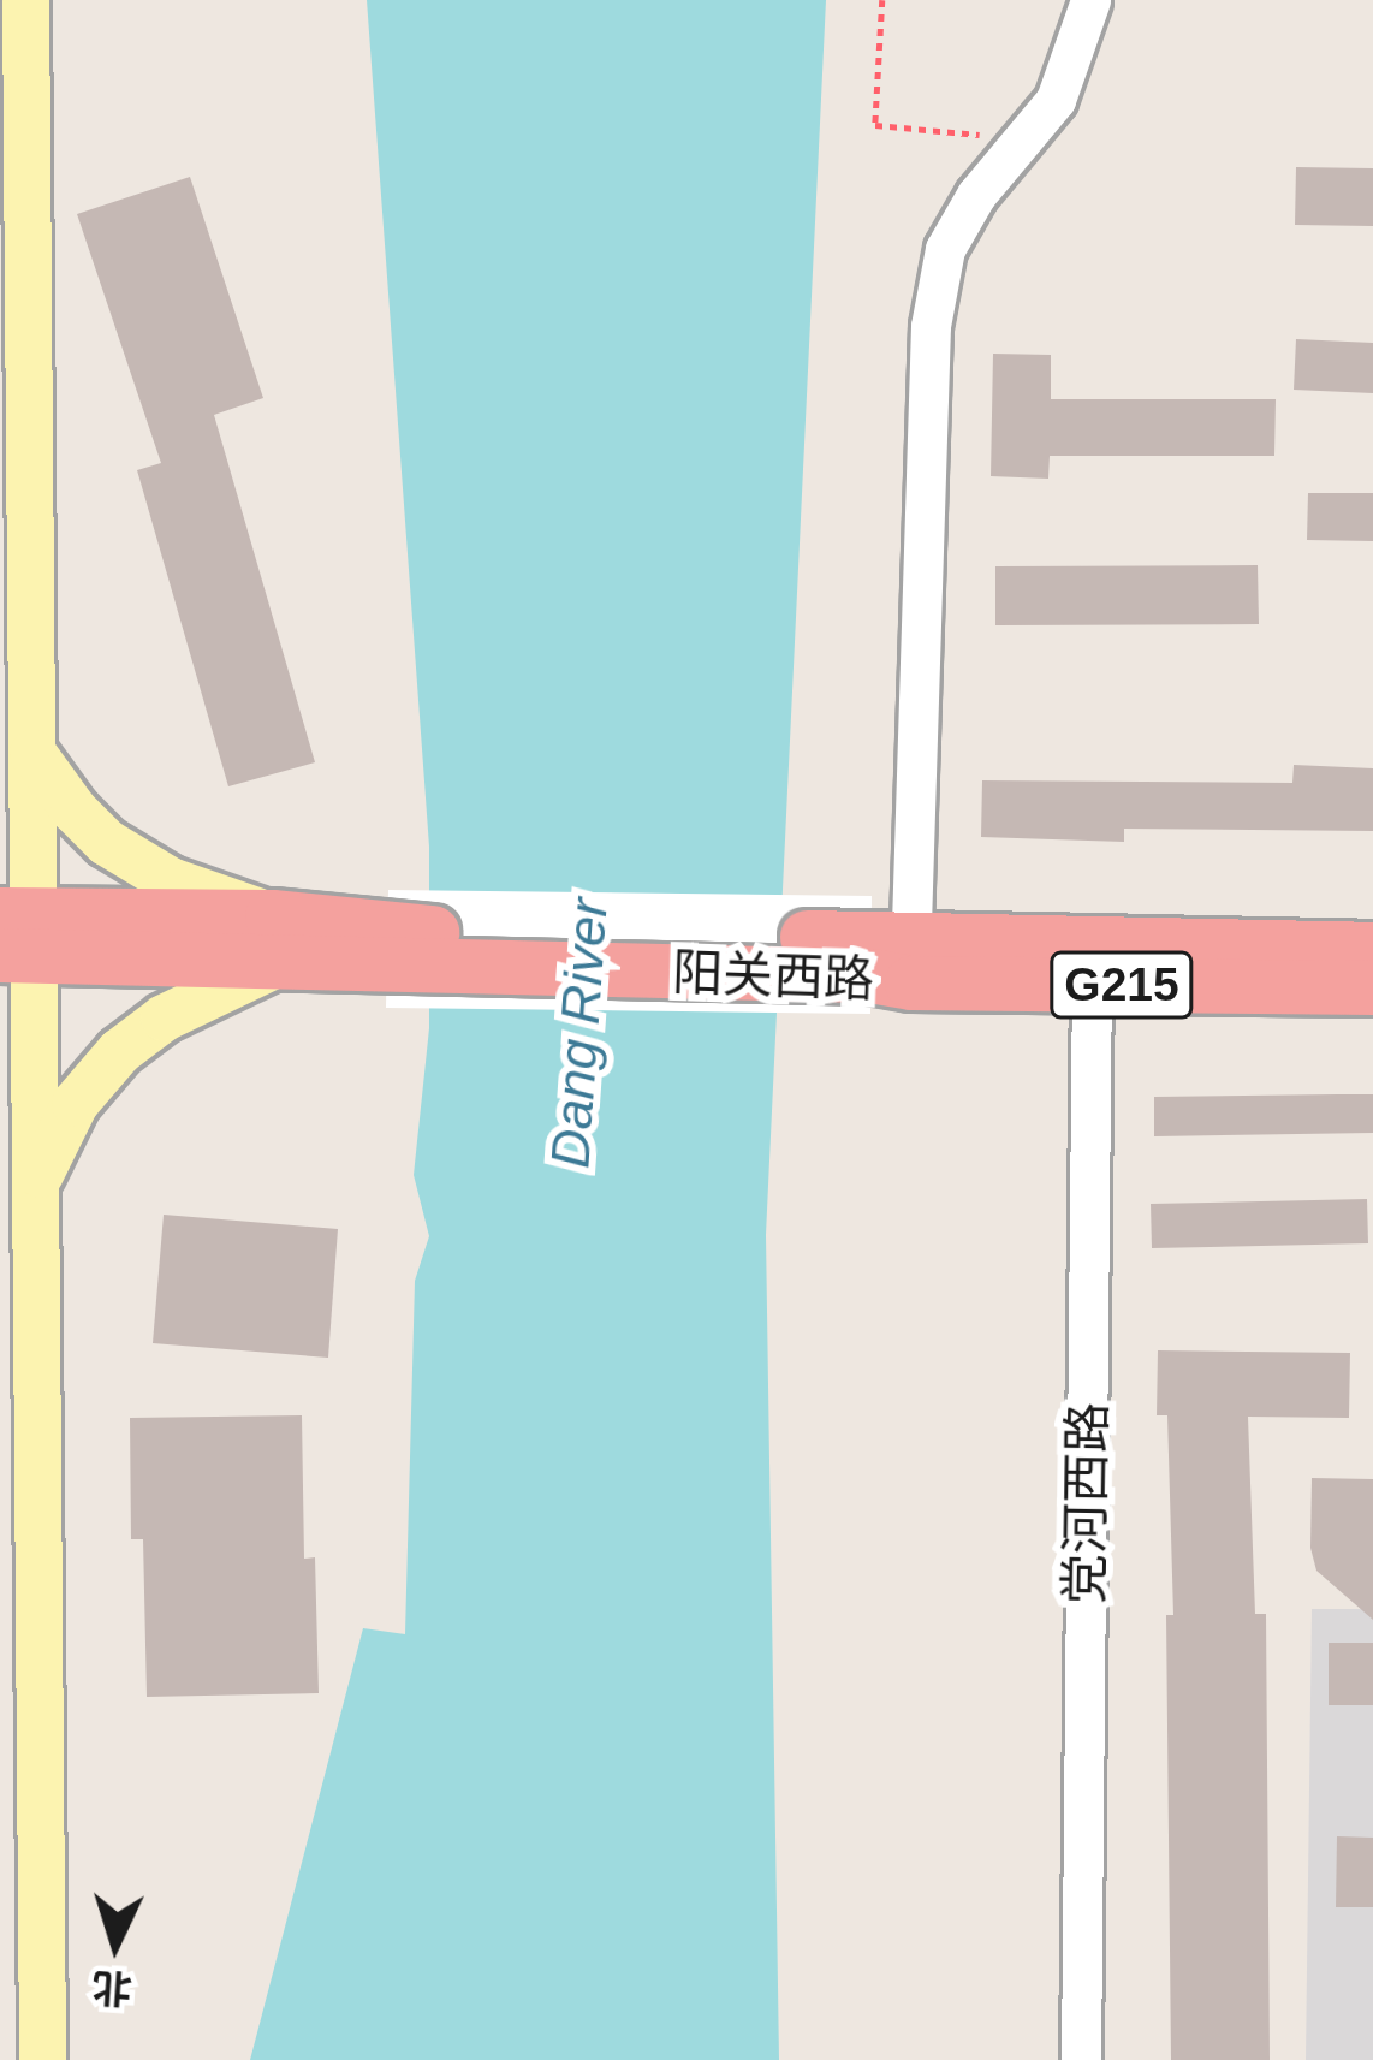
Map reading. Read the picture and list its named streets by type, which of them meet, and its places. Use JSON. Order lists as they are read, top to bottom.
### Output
{
  "streets": {
    "highway": ["阳关西路", "G215"],
    "street": ["党河西路"]
  },
  "crossings": [
    ["阳关西路", "党河西路"]
  ],
  "water": ["Dang River"],
  "north": "bottom"
}
